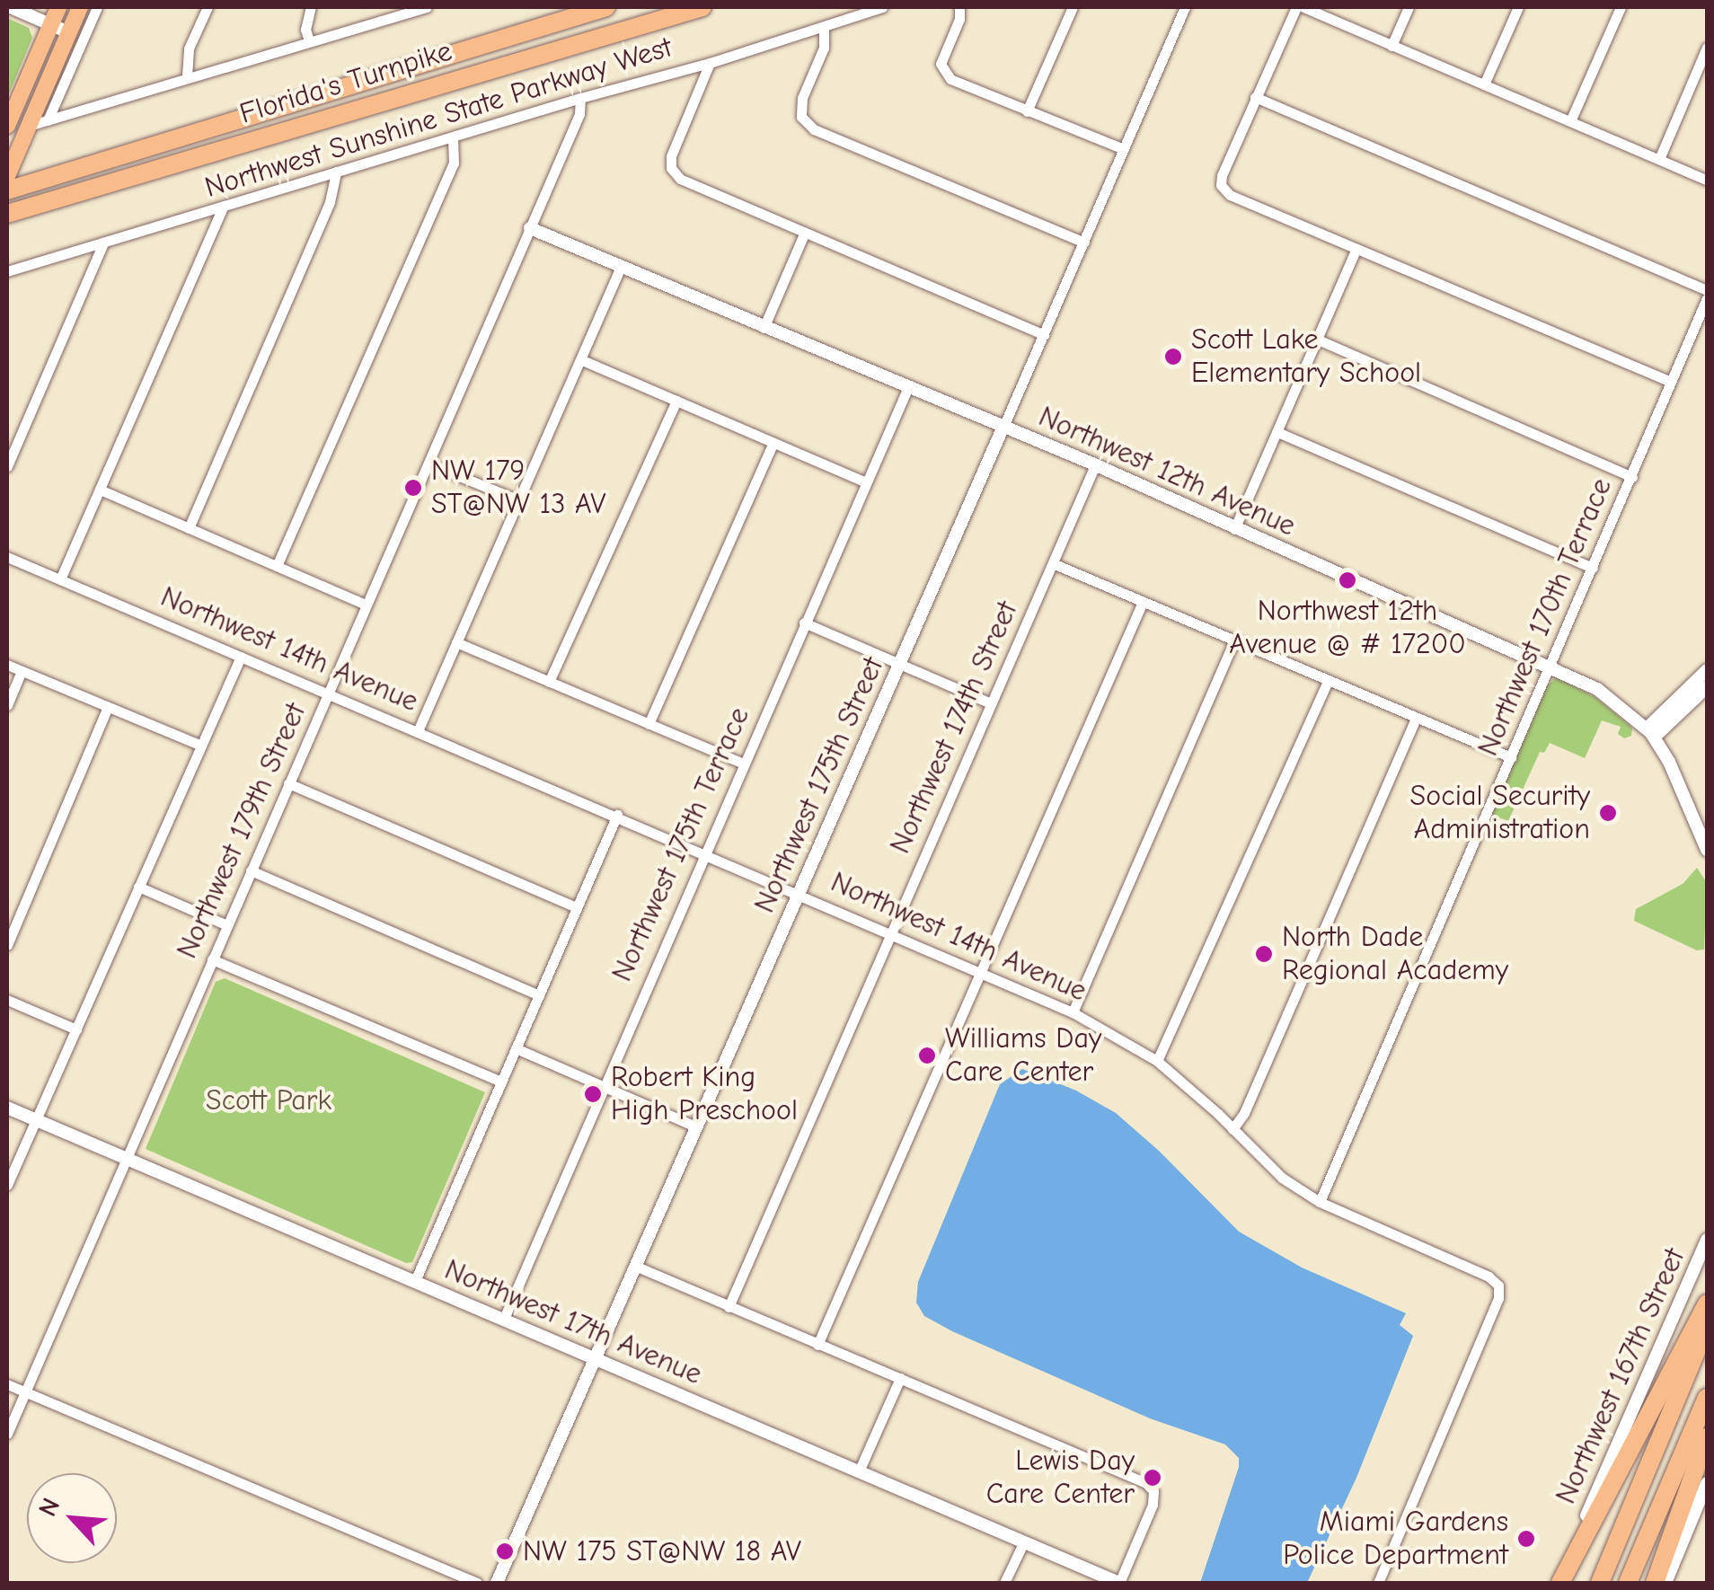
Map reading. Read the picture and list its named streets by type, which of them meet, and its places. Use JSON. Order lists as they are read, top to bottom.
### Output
{
  "streets": {
    "highway": ["Florida's Turnpike"],
    "street": [
      "Northwest Sunshine State Parkway West",
      "Northwest 12th Avenue",
      "Northwest 170th Terrace",
      "Northwest 14th Avenue",
      "Northwest 174th Street",
      "Northwest 175th Street",
      "Northwest 179th Street",
      "Northwest 175th Terrace",
      "Northwest 17th Avenue",
      "Northwest 167th Street"
    ]
  },
  "crossings": [
    ["Northwest Sunshine State Parkway West", "Northwest 179th Street"],
    ["Northwest 12th Avenue", "Northwest 170th Terrace"],
    ["Northwest 12th Avenue", "Northwest 174th Street"],
    ["Northwest 12th Avenue", "Northwest 175th Street"],
    ["Northwest 12th Avenue", "Northwest 179th Street"],
    ["Northwest 12th Avenue", "Northwest 175th Terrace"],
    ["Northwest 170th Terrace", "Northwest 14th Avenue"],
    ["Northwest 14th Avenue", "Northwest 174th Street"],
    ["Northwest 14th Avenue", "Northwest 175th Street"],
    ["Northwest 14th Avenue", "Northwest 179th Street"],
    ["Northwest 14th Avenue", "Northwest 175th Terrace"],
    ["Northwest 175th Street", "Northwest 17th Avenue"],
    ["Northwest 179th Street", "Northwest 17th Avenue"],
    ["Northwest 175th Terrace", "Northwest 17th Avenue"]
  ],
  "parks": ["Scott Park"],
  "places": [
    "Scott Lake Elementary School",
    "NW 179 ST@NW 13 AV",
    "Northwest 12th Avenue @ # 17200",
    "Social Security Administration",
    "North Dade Regional Academy",
    "Williams Day Care Center",
    "Robert King High Preschool",
    "Lewis Day Care Center",
    "Miami Gardens Police Department",
    "NW 175 ST@NW 18 AV"
  ],
  "north": "top left"
}
